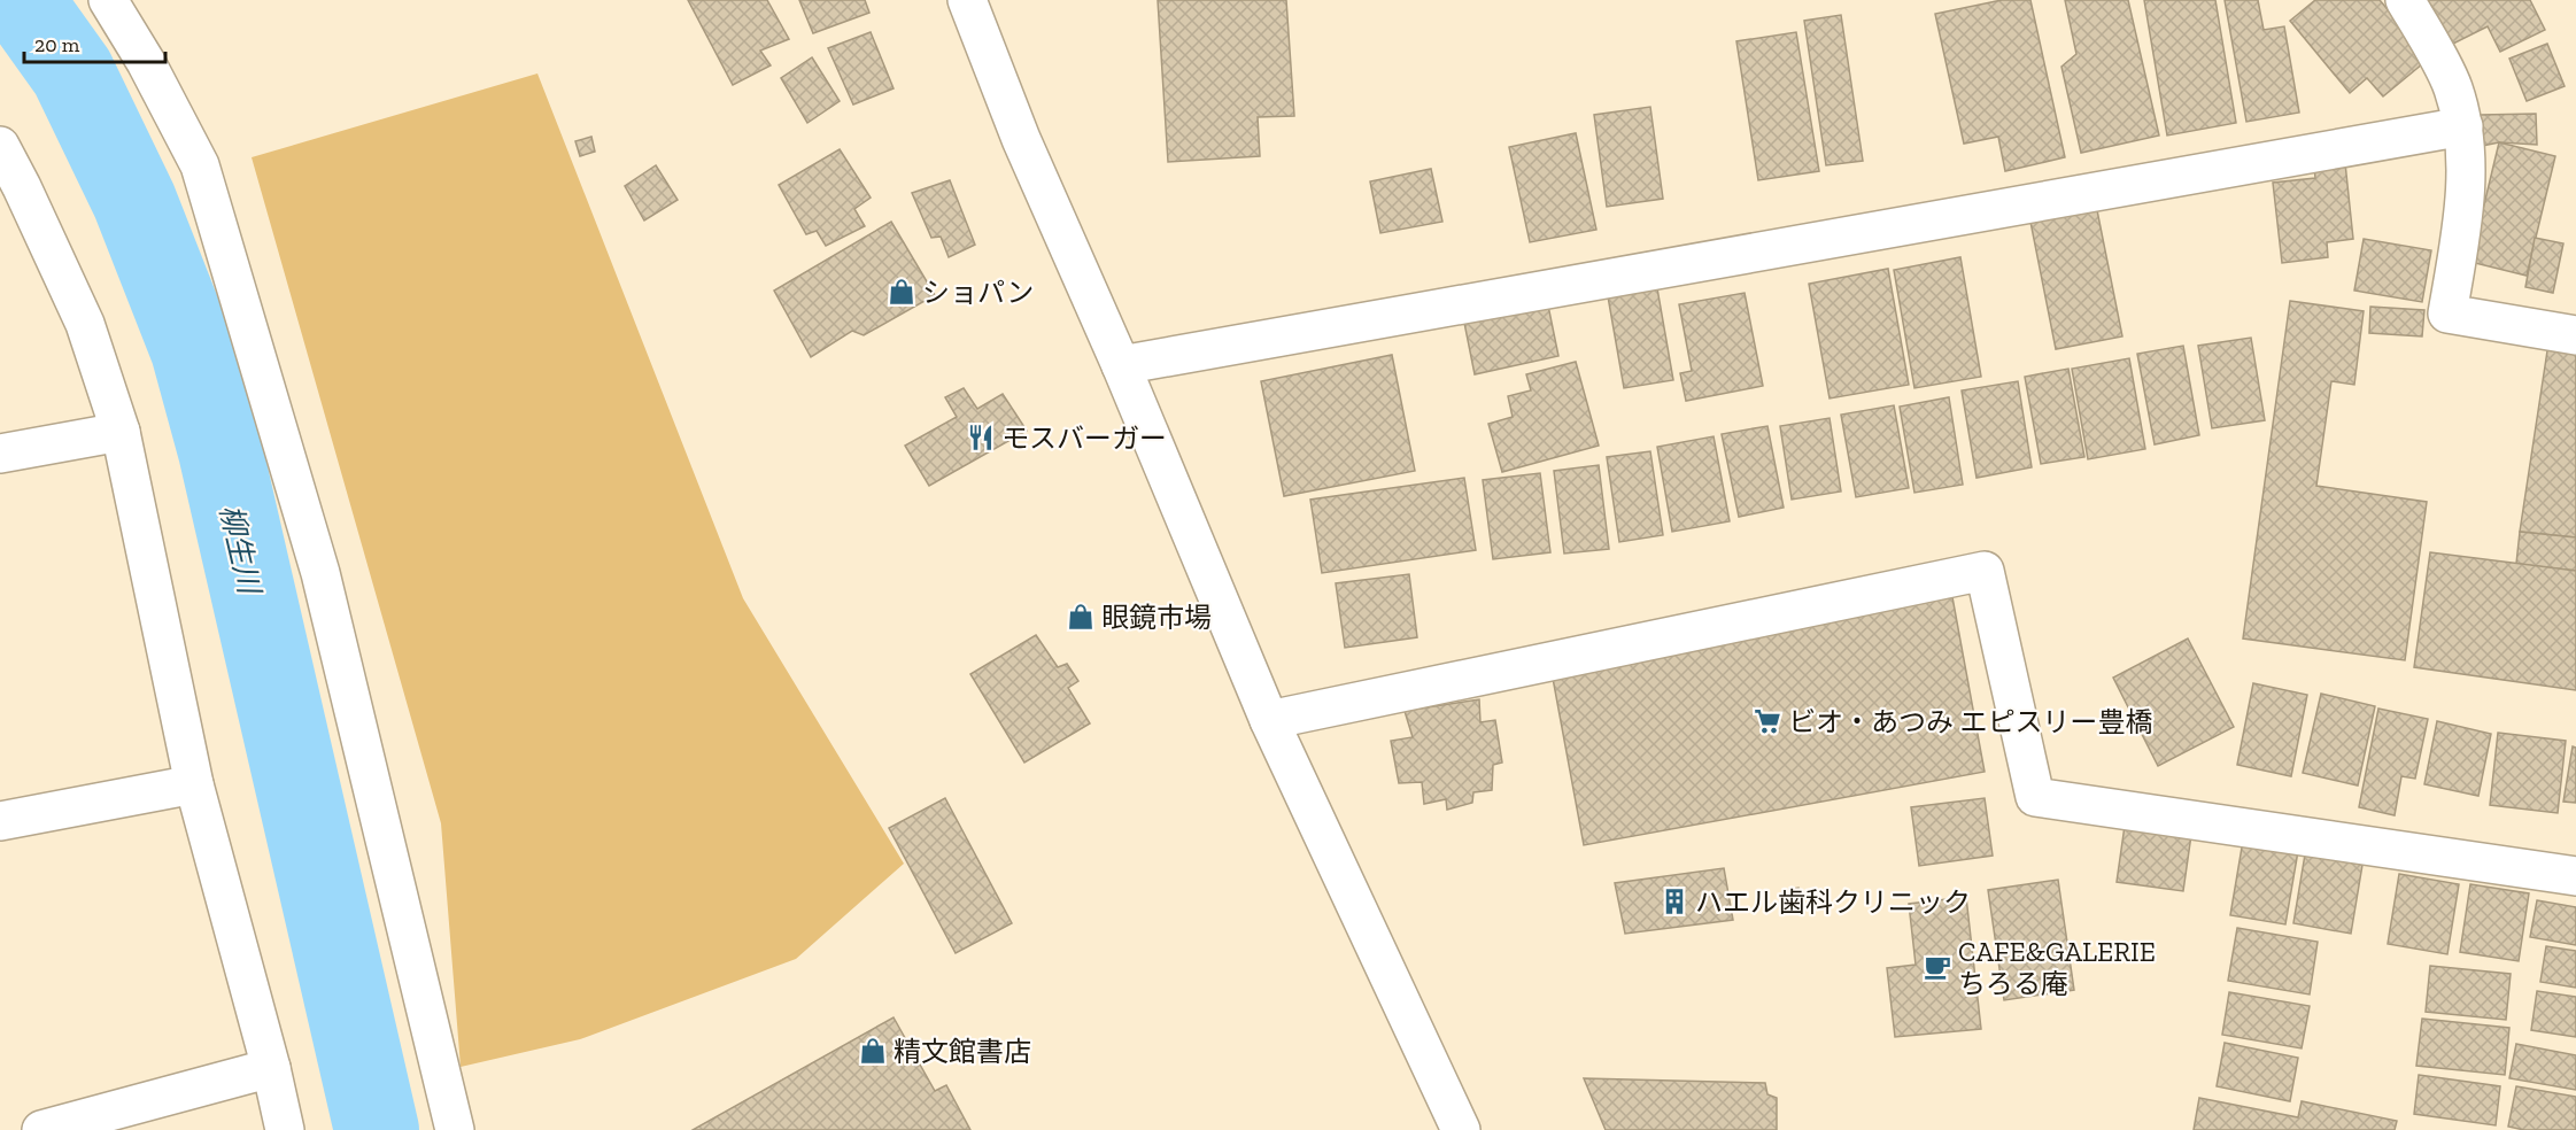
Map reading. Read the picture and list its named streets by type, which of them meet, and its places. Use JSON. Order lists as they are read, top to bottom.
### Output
{
  "water": ["柳生川"],
  "places": {
    "shop": ["ショパン", "眼鏡市場", "精文館書店"],
    "restaurant": ["モスバーガー"],
    "supermarket": ["ビオ・あつみ エピスリー豊橋"],
    "building": ["ハエル歯科クリニック"],
    "cafe": ["CAFE&GALERIE ちろる庵"]
  },
  "scale_bar": "20 m"
}
